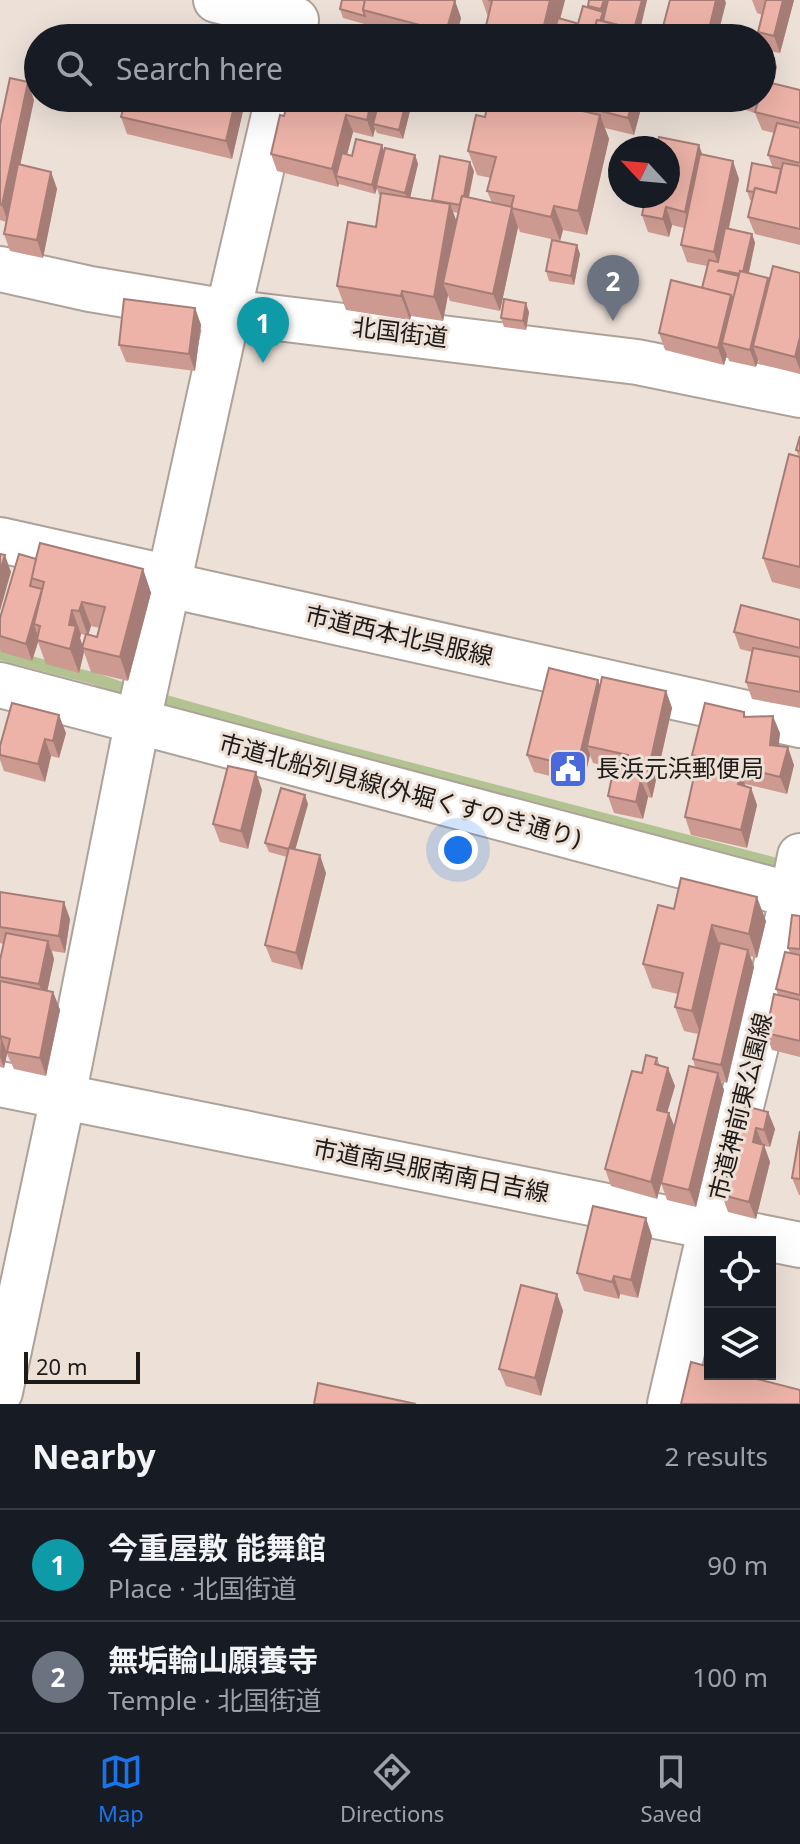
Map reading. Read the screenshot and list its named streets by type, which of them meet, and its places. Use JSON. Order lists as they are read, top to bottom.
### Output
{
  "streets": {
    "street": [
      "北国街道",
      "市道西本北呉服線",
      "市道北船列見線(外堀くすのき通り)",
      "市道神前東公園線",
      "市道南呉服南南日吉線"
    ]
  },
  "crossings": [
    ["市道北船列見線(外堀くすのき通り)", "市道神前東公園線"],
    ["市道神前東公園線", "市道南呉服南南日吉線"]
  ],
  "places": {
    "public building": ["長浜元浜郵便局"]
  },
  "scale_bar": "20 m",
  "north": "top left",
  "page": {
    "search": "Search here",
    "pins": ["2", "1"],
    "scale": "20 m",
    "heading": ["Nearby", "2 results"],
    "list": [
      {
        "mark": "1",
        "name": "今重屋敷 能舞館",
        "note": "Place · 北国街道",
        "value": "90 m"
      },
      {
        "mark": "2",
        "name": "無垢輪山願養寺",
        "note": "Temple · 北国街道",
        "value": "100 m"
      }
    ],
    "nav": ["Map", "Directions", "Saved"]
  }
}
